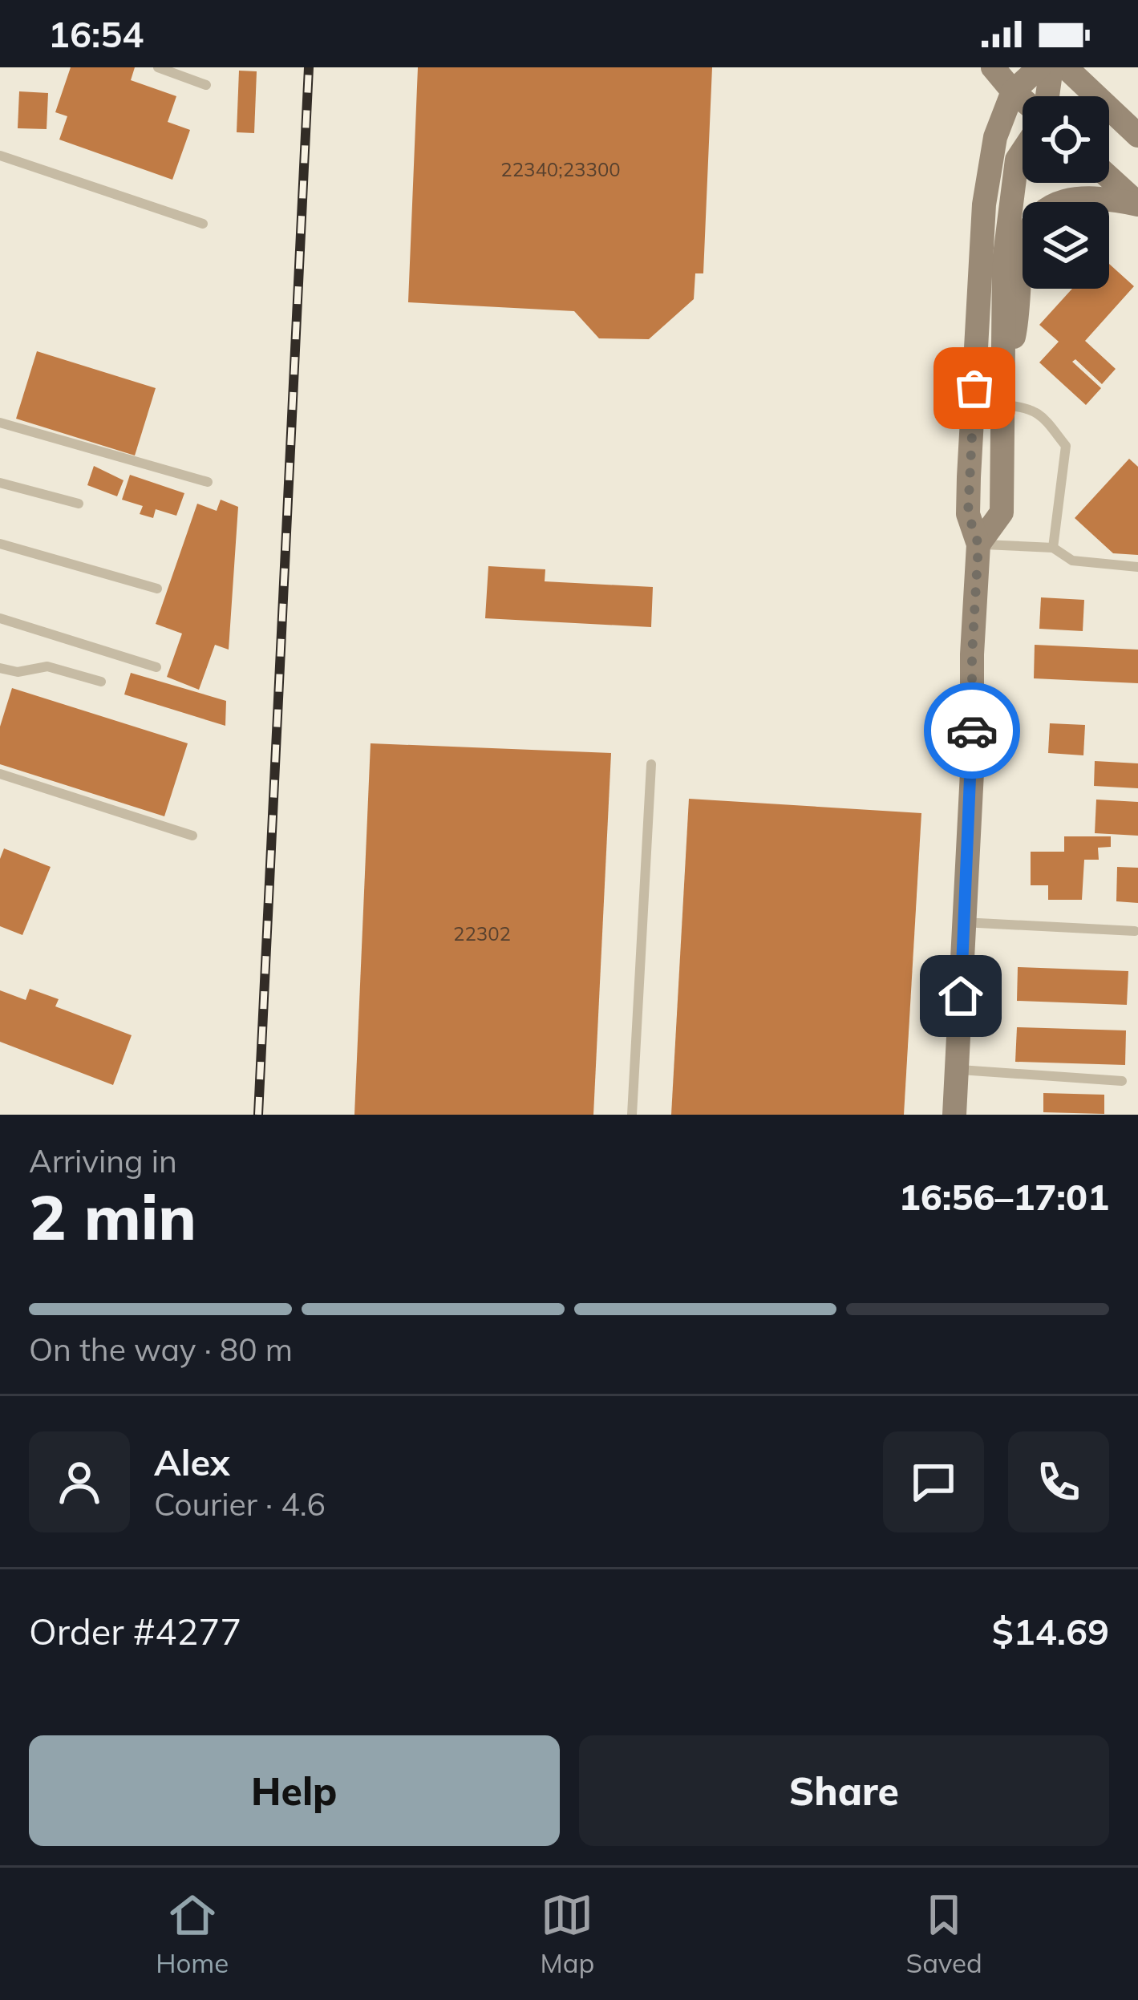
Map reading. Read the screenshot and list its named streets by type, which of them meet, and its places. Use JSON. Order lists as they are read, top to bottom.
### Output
{
  "house_numbers": ["22340;23300", "22302"],
  "page": {
    "status": "16:54",
    "heading": ["2 min", "Arriving in", "16:56–17:01"],
    "panel": [
      "Alex",
      "Courier · 4.6",
      "Order #4277",
      "$14.69"
    ],
    "bar": "On the way · 80 m",
    "buttons": ["Help", "Share"],
    "tabs": ["Home", "Map", "Saved"]
  }
}
